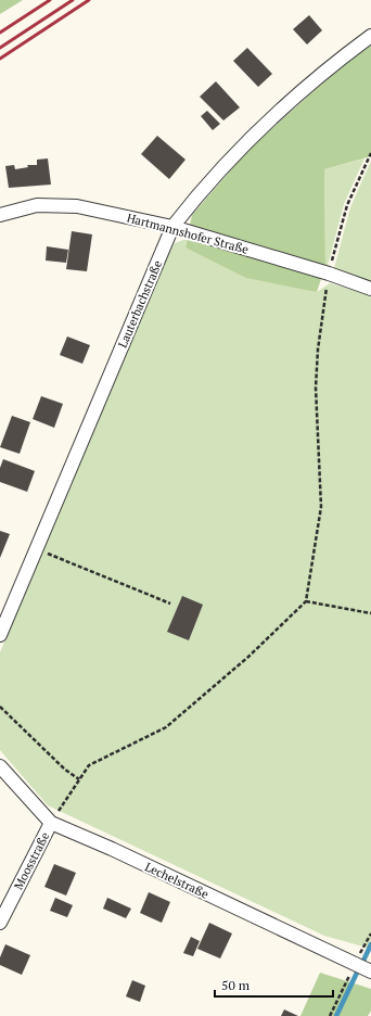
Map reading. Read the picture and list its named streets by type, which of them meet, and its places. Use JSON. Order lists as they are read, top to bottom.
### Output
{
  "streets": {
    "street": [
      "Hartmannshofer Straße",
      "Lauterbachstraße",
      "Moosstraße",
      "Lechelstraße"
    ]
  },
  "crossings": [
    ["Hartmannshofer Straße", "Lauterbachstraße"],
    ["Moosstraße", "Lechelstraße"]
  ],
  "scale_bar": "50 m"
}
